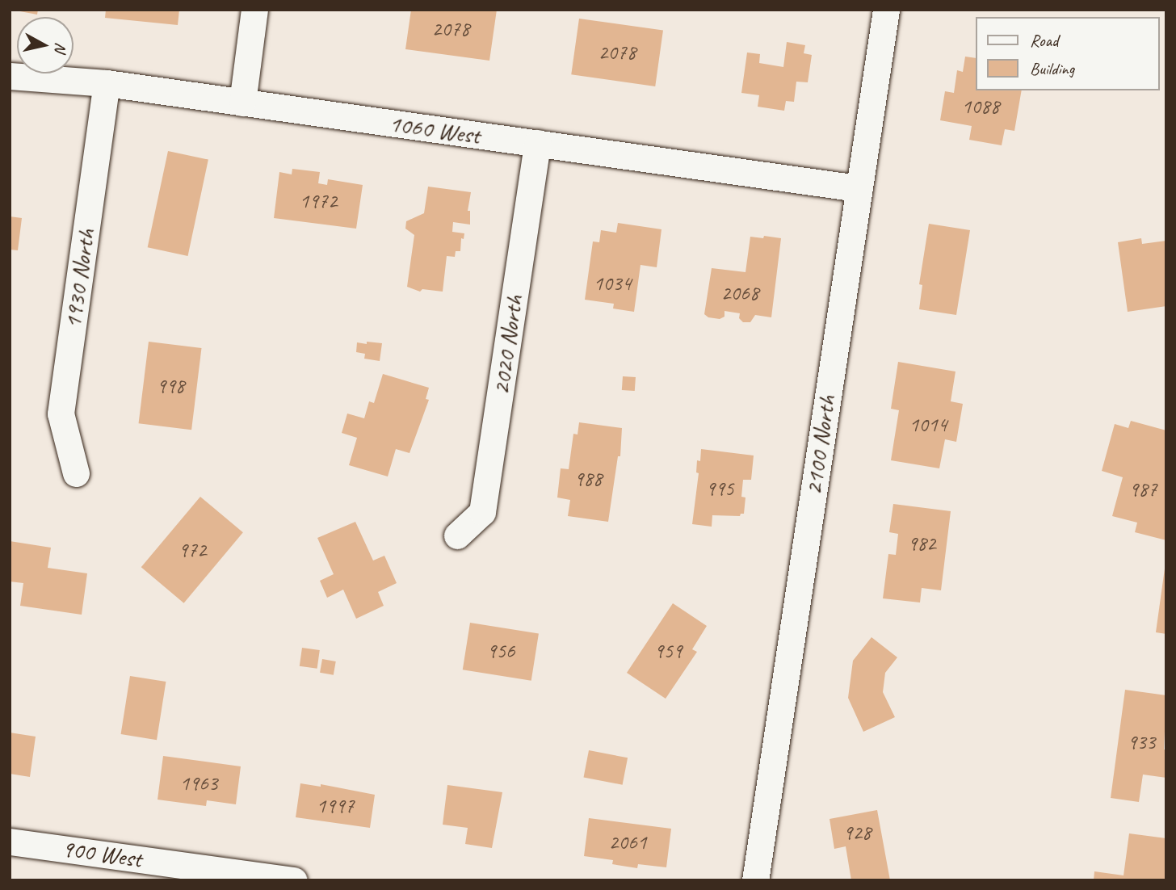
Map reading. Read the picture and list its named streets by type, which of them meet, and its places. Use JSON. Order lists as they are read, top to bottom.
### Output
{
  "streets": {
    "street": [
      "1060 West",
      "1930 North",
      "2020 North",
      "2100 North",
      "900 West"
    ]
  },
  "crossings": [
    ["1060 West", "1930 North"],
    ["1060 West", "2020 North"],
    ["1060 West", "2100 North"]
  ],
  "house_numbers": [
    "2078",
    "2078",
    "1088",
    "1972",
    "1034",
    "2068",
    "998",
    "1014",
    "988",
    "995",
    "987",
    "982",
    "972",
    "956",
    "959",
    "933",
    "1963",
    "1997",
    "928",
    "2061"
  ],
  "legend": ["Road", "Building"],
  "north": "right"
}
